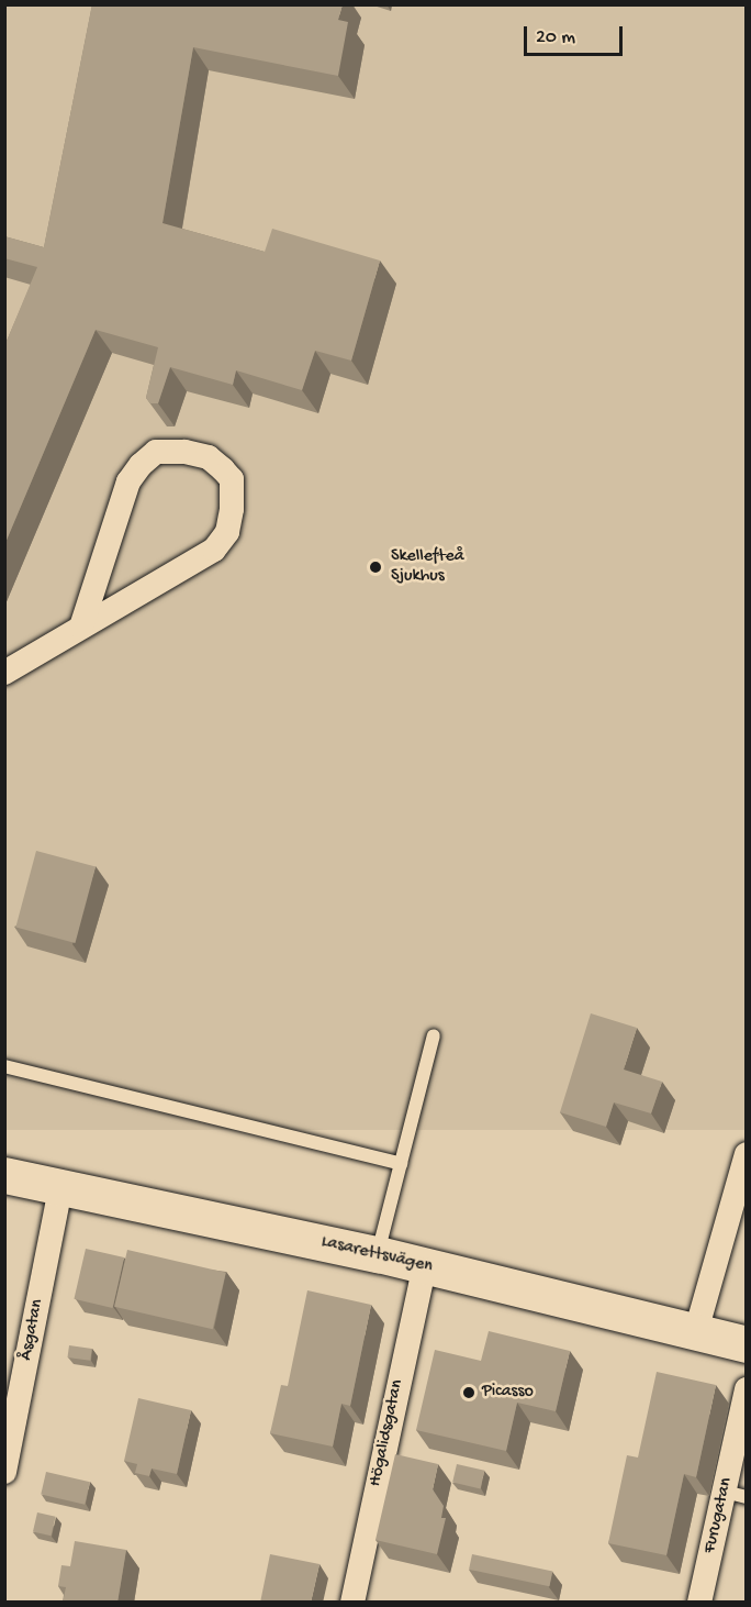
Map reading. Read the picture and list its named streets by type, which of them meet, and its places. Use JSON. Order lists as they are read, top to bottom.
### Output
{
  "streets": {
    "main road": ["Lasarettsvägen"],
    "street": ["Åsgatan", "Högalidsgatan", "Furugatan"]
  },
  "crossings": [
    ["Lasarettsvägen", "Åsgatan"],
    ["Lasarettsvägen", "Högalidsgatan"]
  ],
  "places": ["Skellefteå Sjukhus", "Picasso"],
  "scale_bar": "20 m"
}
